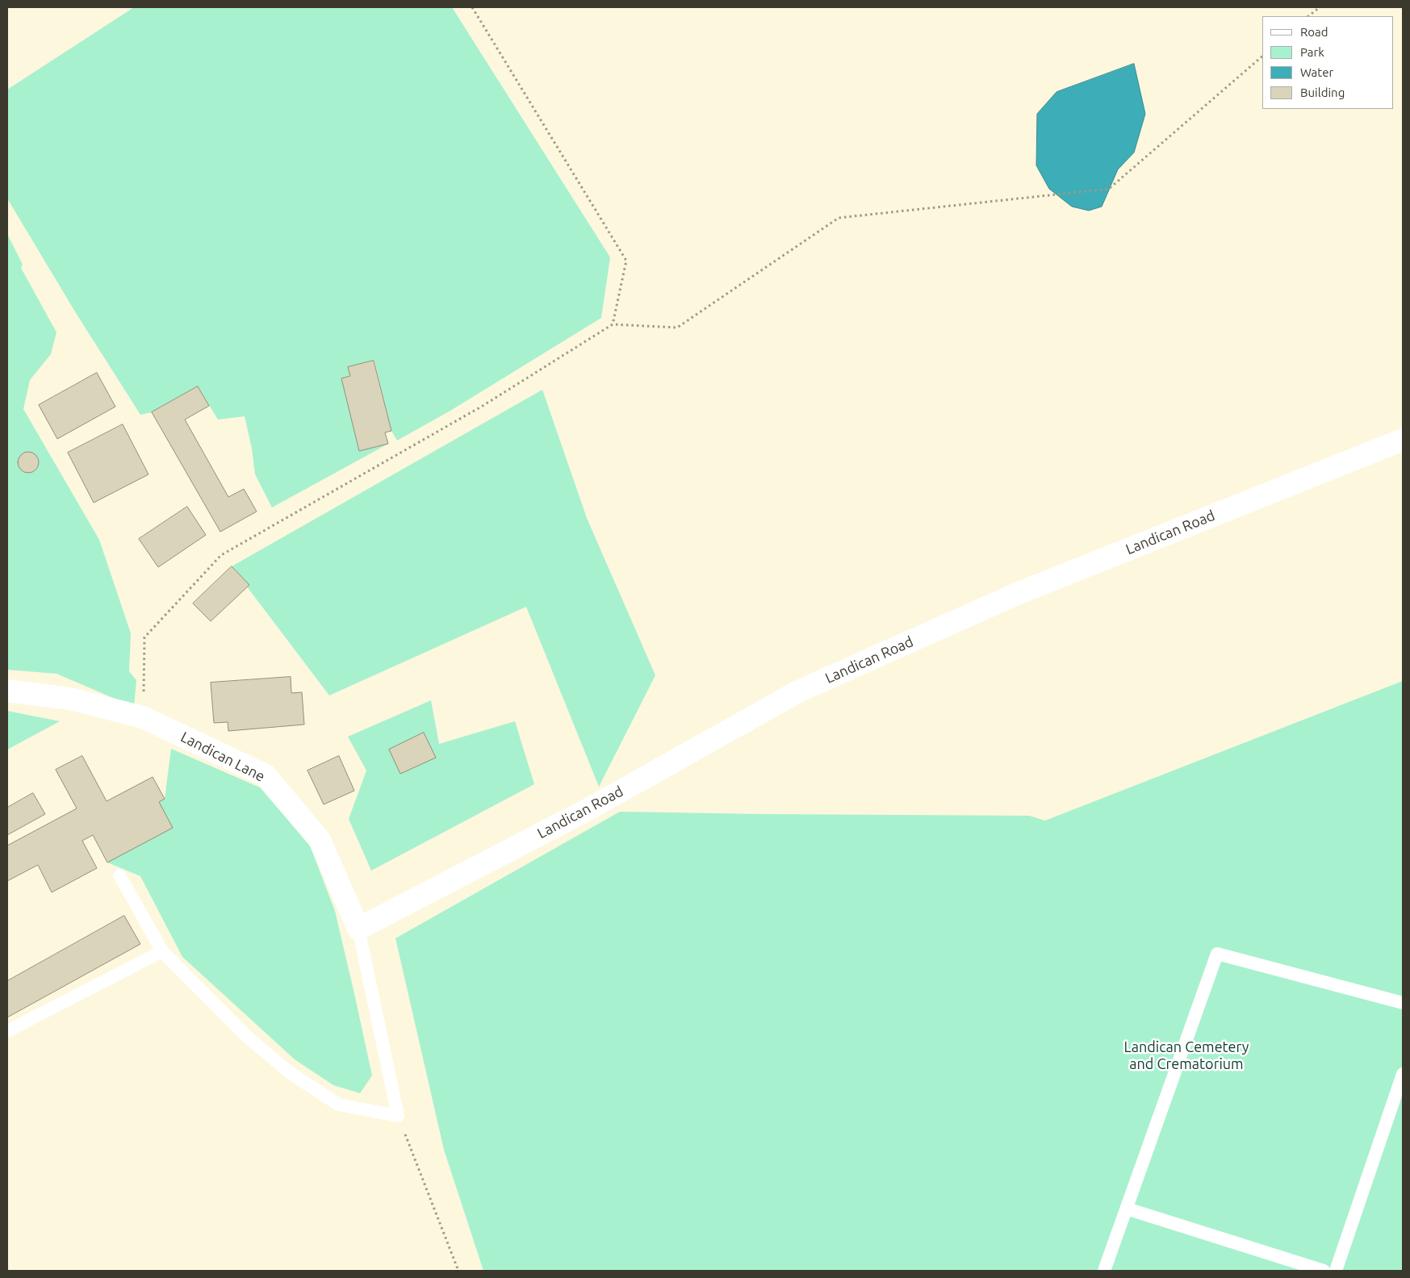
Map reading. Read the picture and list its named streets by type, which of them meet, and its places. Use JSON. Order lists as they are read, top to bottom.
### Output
{
  "streets": {
    "street": ["Landican Road", "Landican Lane"]
  },
  "crossings": [
    ["Landican Road", "Landican Lane"]
  ],
  "parks": ["Landican Cemetery and Crematorium"],
  "legend": [
    "Road",
    "Park",
    "Water",
    "Building"
  ]
}
